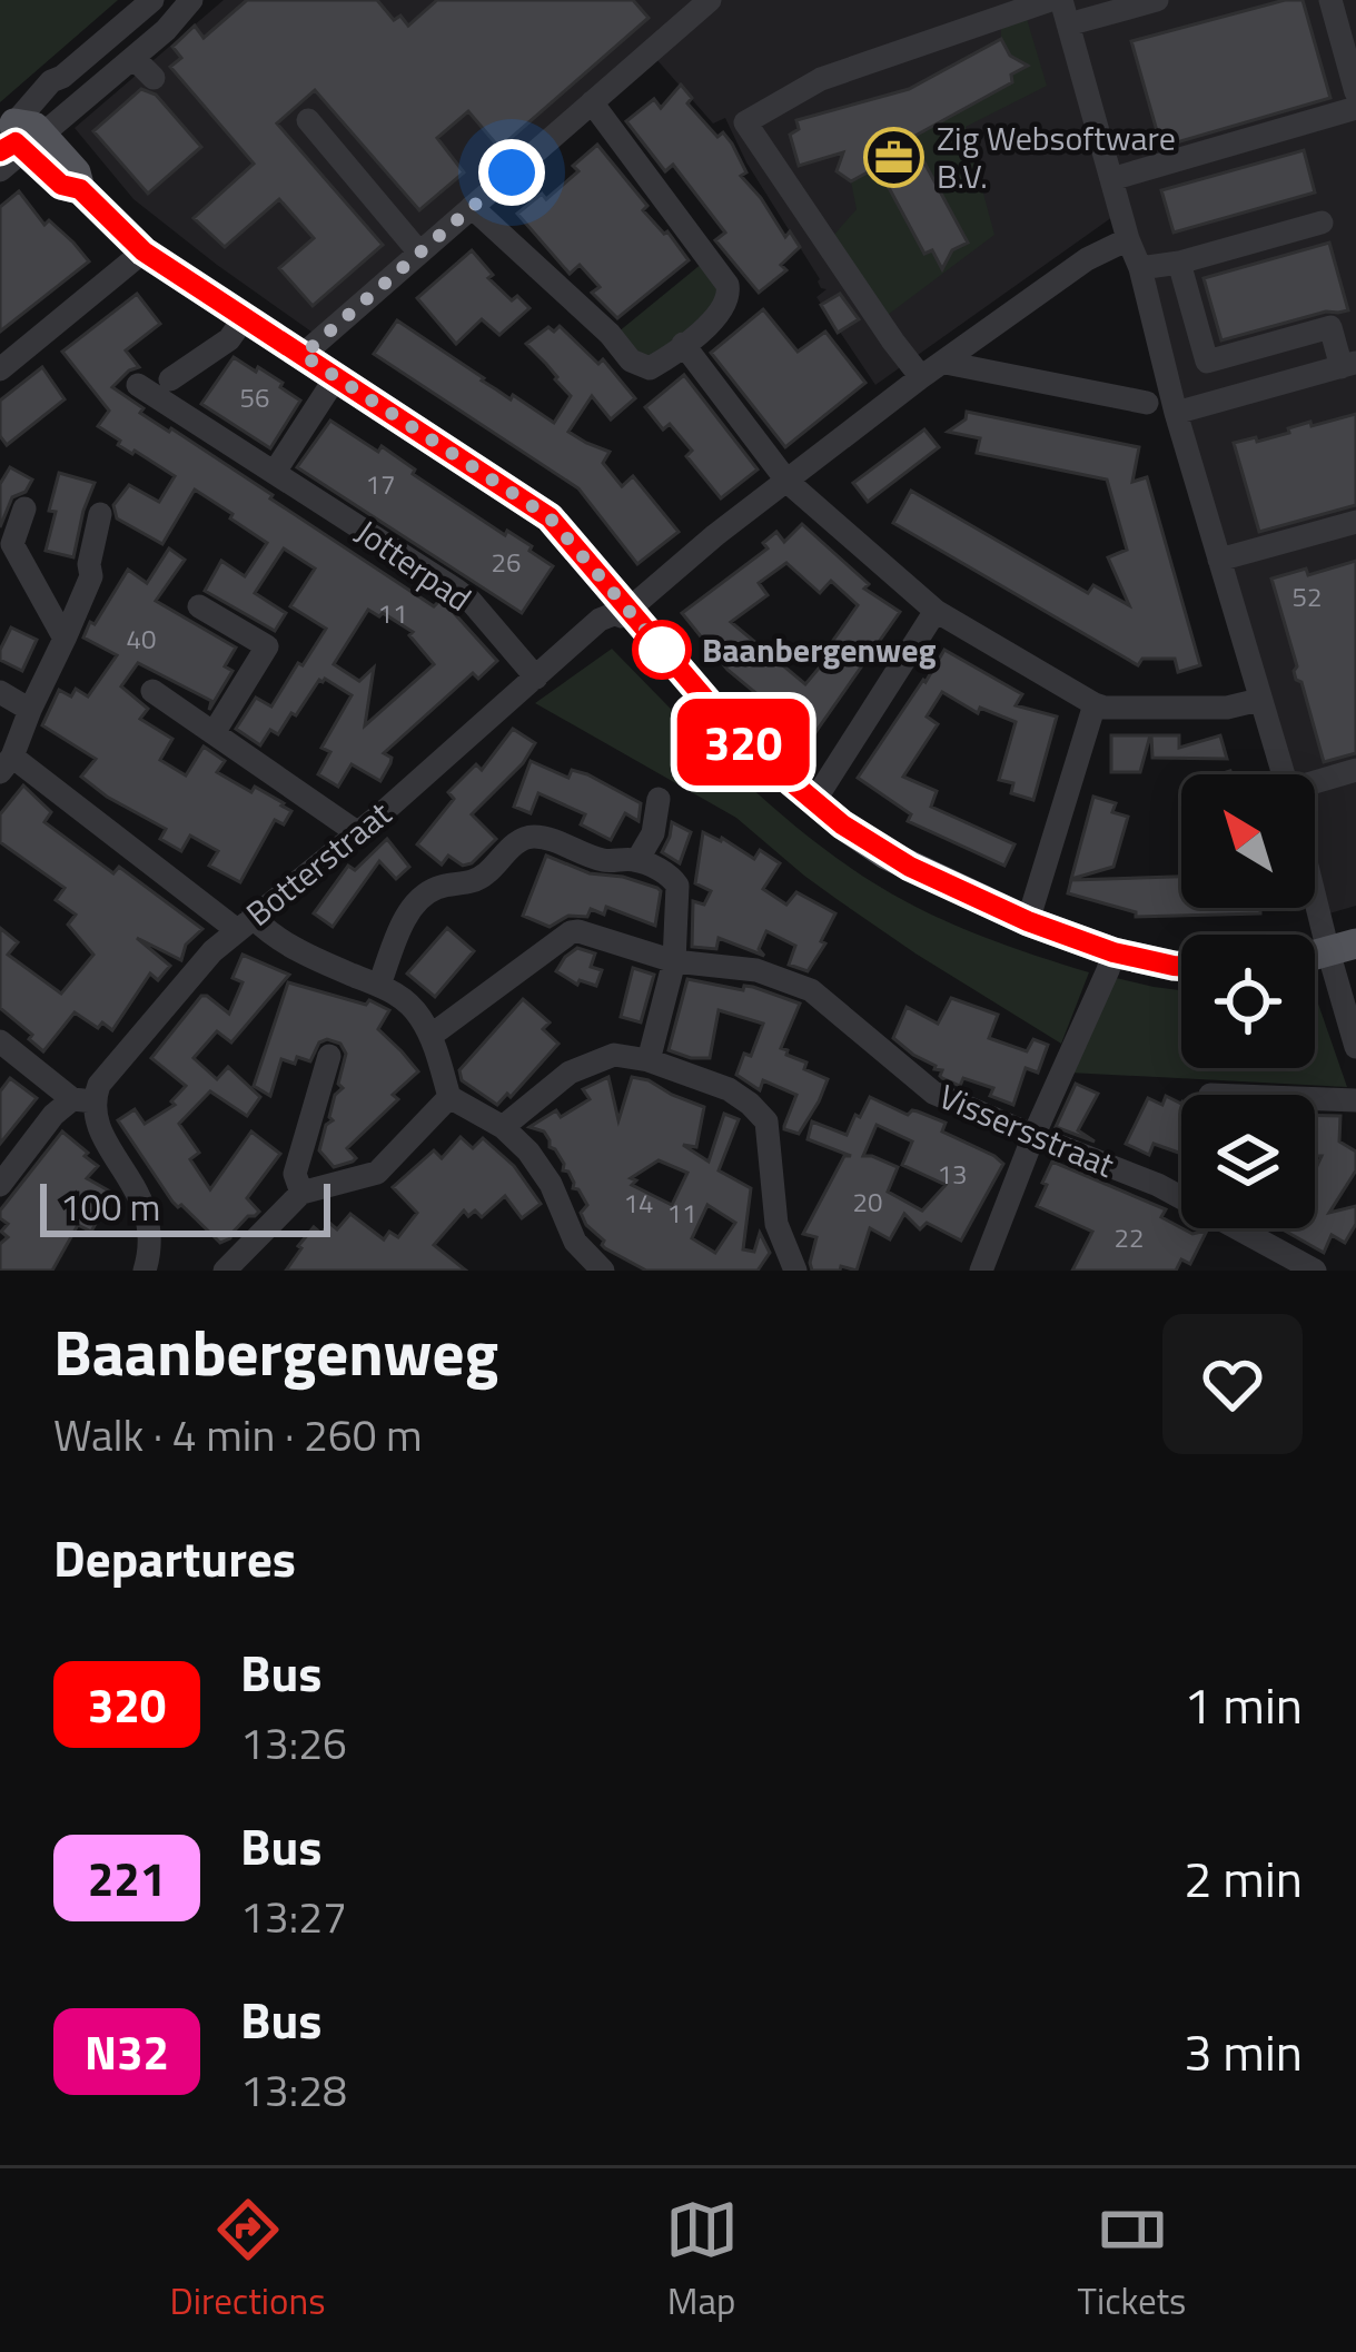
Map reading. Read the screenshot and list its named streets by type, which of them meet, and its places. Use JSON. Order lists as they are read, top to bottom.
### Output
{
  "streets": {
    "street": ["Jotterpad", "Botterstraat", "Vissersstraat"]
  },
  "crossings": [
    ["Jotterpad", "Botterstraat"]
  ],
  "places": {
    "office": ["Zig Websoftware B.V."],
    "other": ["Baanbergenweg"]
  },
  "lines": ["bus line 320"],
  "house_numbers": [
    "56",
    "17",
    "26",
    "52",
    "11",
    "40",
    "13",
    "20",
    "14",
    "11",
    "22"
  ],
  "scale_bar": "100 m",
  "north": "top left",
  "page": {
    "on_map": "320",
    "scale": "100 m",
    "heading": [
      ["Baanbergenweg", "Walk · 4 min · 260 m"],
      "Departures"
    ],
    "list": [
      {
        "mark": "320",
        "name": "Bus",
        "note": "13:26",
        "value": "1 min"
      },
      {
        "mark": "221",
        "name": "Bus",
        "note": "13:27",
        "value": "2 min"
      },
      {
        "mark": "N32",
        "name": "Bus",
        "note": "13:28",
        "value": "3 min"
      }
    ],
    "tabs": ["Directions", "Map", "Tickets"]
  }
}
